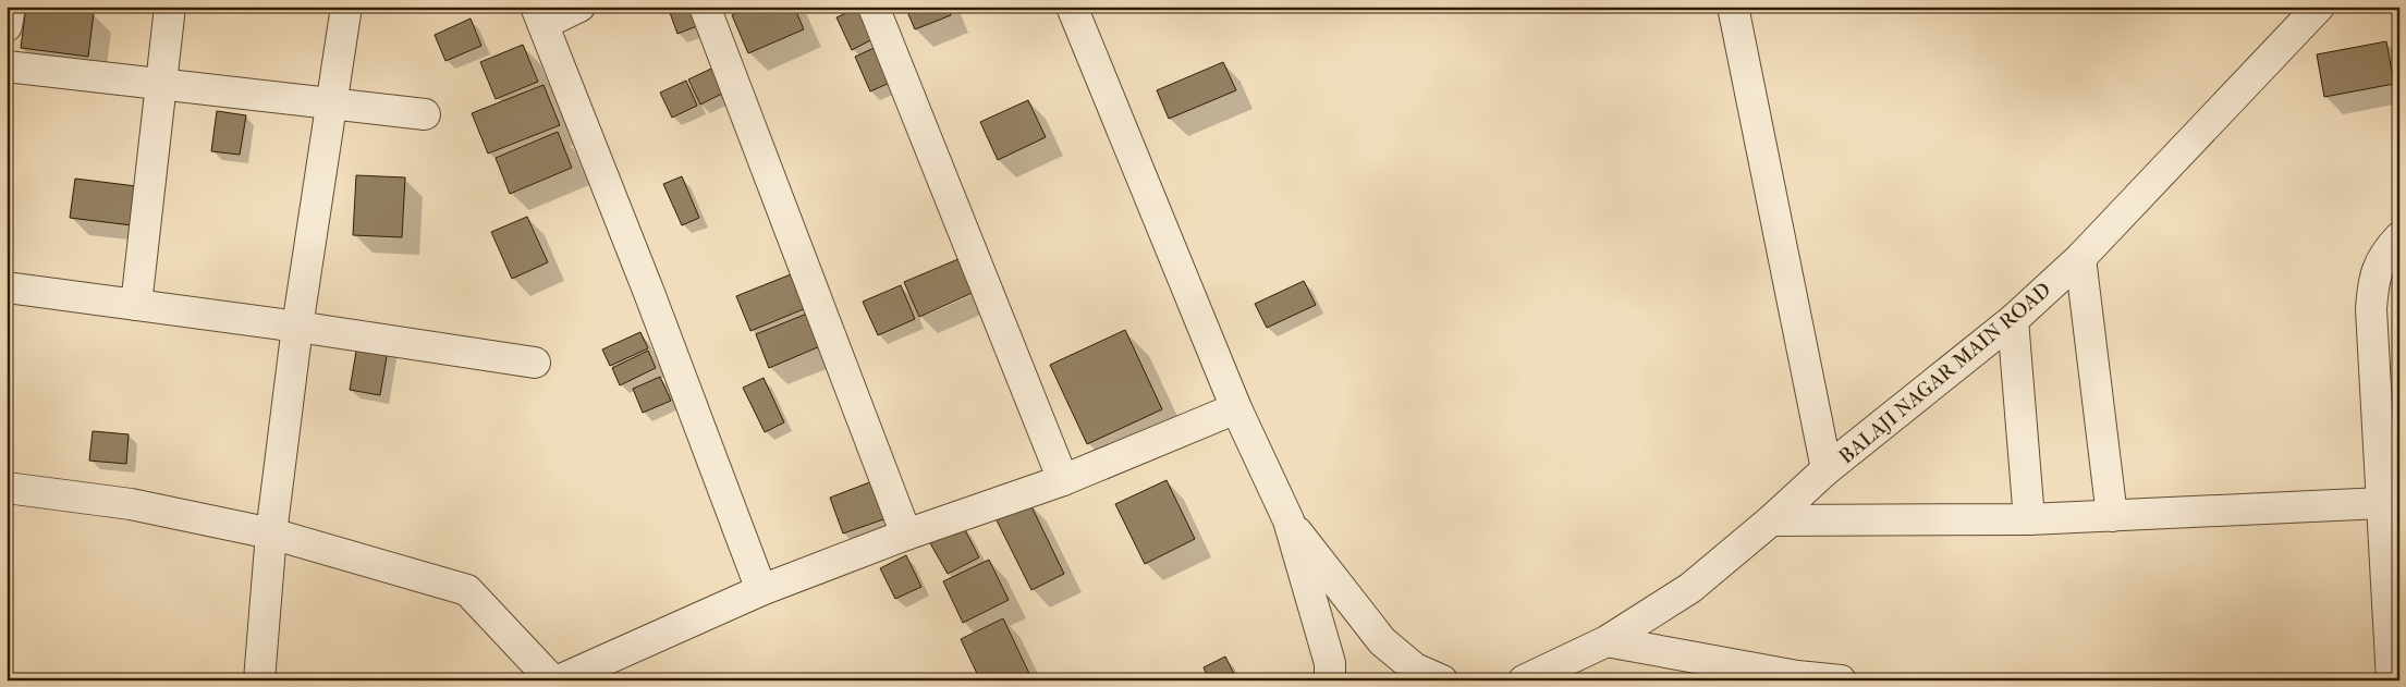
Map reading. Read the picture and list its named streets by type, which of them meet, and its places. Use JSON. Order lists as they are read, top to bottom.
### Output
{
  "streets": {
    "street": ["BALAJI NAGAR MAIN ROAD"]
  }
}
